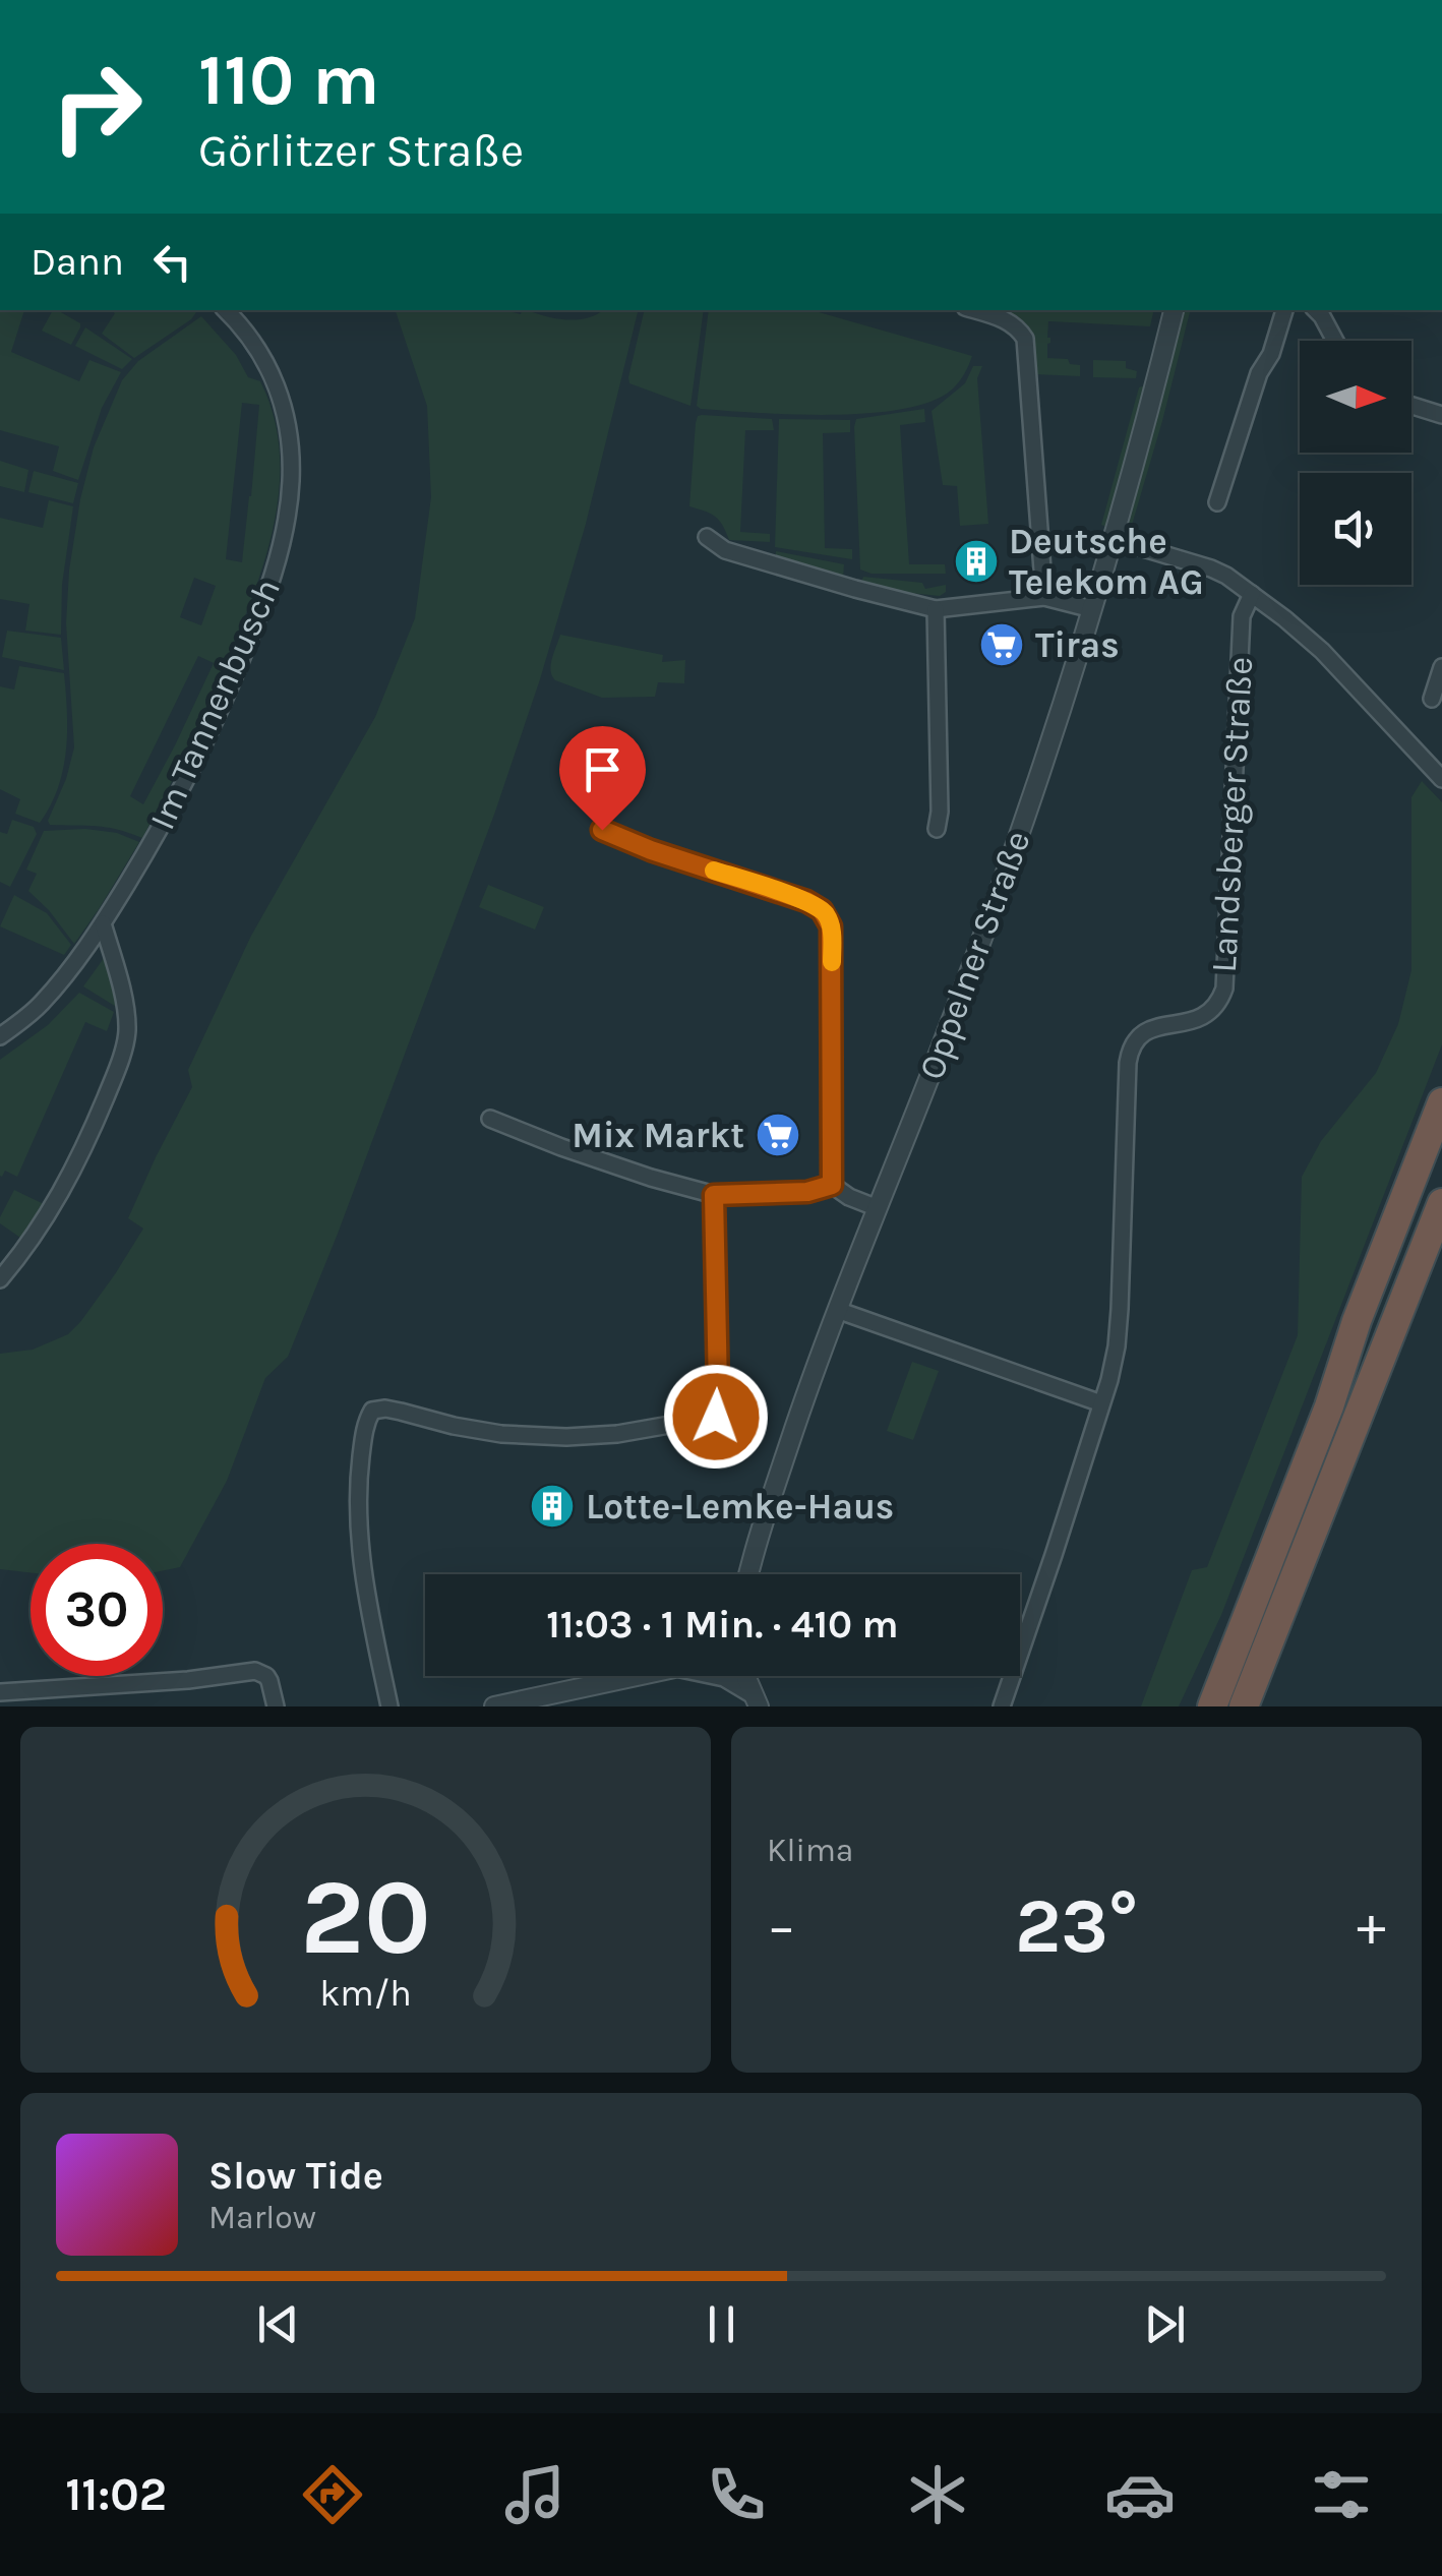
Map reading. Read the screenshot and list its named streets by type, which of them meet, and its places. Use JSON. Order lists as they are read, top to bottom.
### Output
{
  "streets": {
    "street": ["Im Tannenbusch", "Landsberger Straße", "Oppelner Straße"]
  },
  "places": {
    "building": ["Deutsche Telekom AG", "Lotte-Lemke-Haus"],
    "supermarket": ["Tiras", "Mix Markt"]
  },
  "north": "right",
  "page": {
    "turn": ["110 m", "Görlitzer Straße"],
    "then": "Dann",
    "limit": "30",
    "trip": "11:03 · 1 Min. · 410 m",
    "tile": "Klima",
    "heat": ["−", "23°", "+"],
    "song": ["Slow Tide", "Marlow"],
    "tabs": "11:02",
    "gauge": ["20", "km/h"]
  }
}
